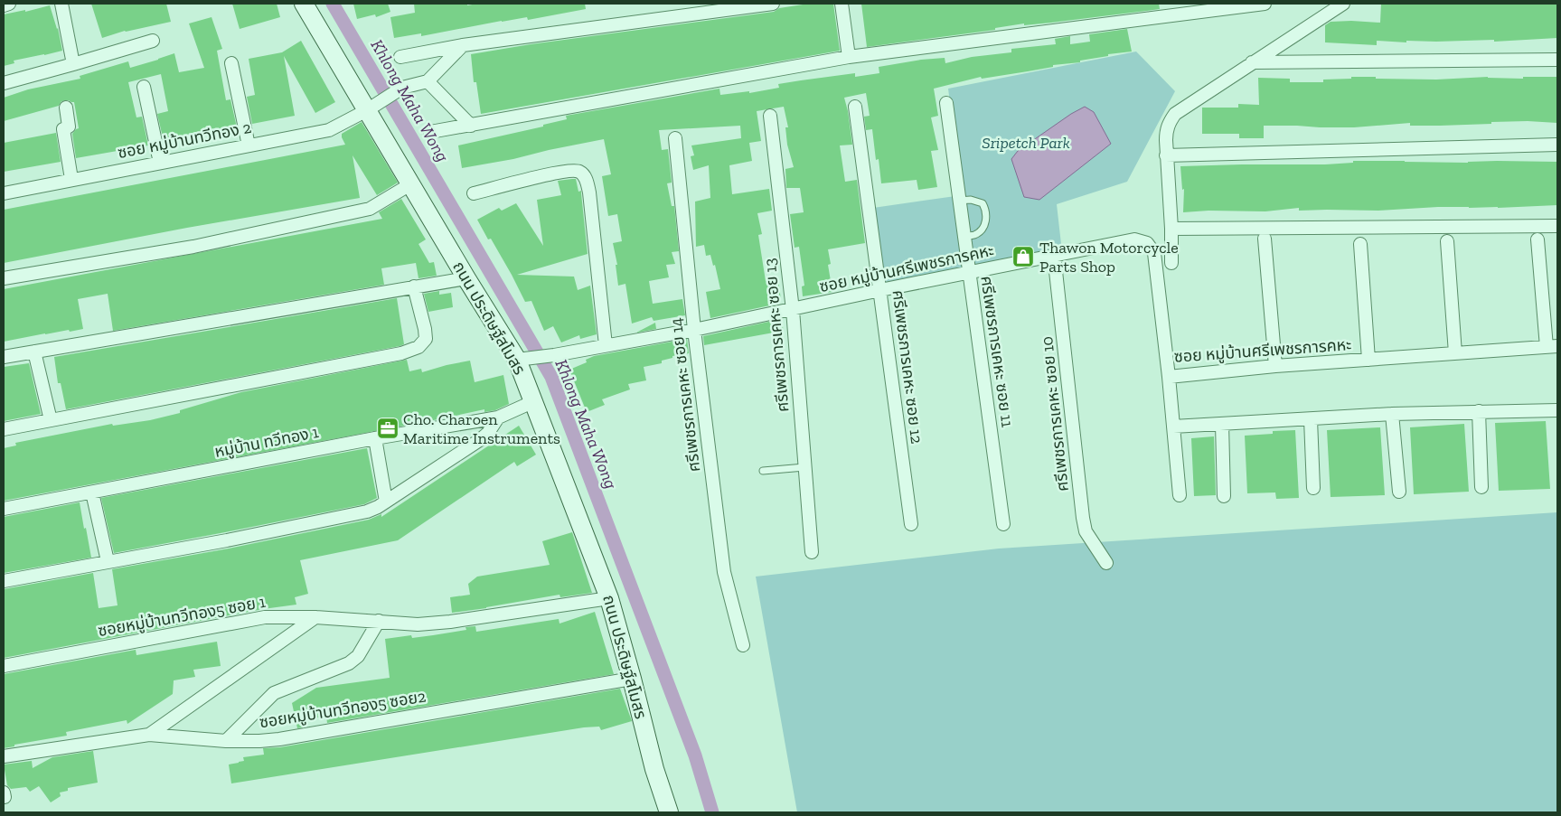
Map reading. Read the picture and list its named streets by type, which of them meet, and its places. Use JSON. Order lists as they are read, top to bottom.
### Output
{
  "streets": {
    "street": [
      "ซอย หมู่บ้านทวีทอง 2",
      "ซอย หมู่บ้านศรีเพชรการคหะ",
      "ถนน ประดิษฐ์สโมสร",
      "ศรีเพชรการเคหะ ซอย 13",
      "ศรีเพชรการเคหะ ซอย 11",
      "ศรีเพชรการเคหะ ซอย 12",
      "ศรีเพชรการเคหะ ซอย 14",
      "ศรีเพชรการเคหะ ซอย 10",
      "หมู่บ้าน ทวีทอง 1",
      "ซอยหมู่บ้านทวีทอง5 ซอย 1",
      "ซอยหมู่บ้านทวีทอง5 ซอย2"
    ]
  },
  "crossings": [
    ["ซอย หมู่บ้านทวีทอง 2", "ถนน ประดิษฐ์สโมสร"],
    ["ซอย หมู่บ้านศรีเพชรการคหะ", "ถนน ประดิษฐ์สโมสร"],
    ["ซอย หมู่บ้านศรีเพชรการคหะ", "ศรีเพชรการเคหะ ซอย 13"],
    ["ซอย หมู่บ้านศรีเพชรการคหะ", "ศรีเพชรการเคหะ ซอย 11"],
    ["ซอย หมู่บ้านศรีเพชรการคหะ", "ศรีเพชรการเคหะ ซอย 12"],
    ["ซอย หมู่บ้านศรีเพชรการคหะ", "ศรีเพชรการเคหะ ซอย 14"],
    ["ซอย หมู่บ้านศรีเพชรการคหะ", "ศรีเพชรการเคหะ ซอย 10"],
    ["ถนน ประดิษฐ์สโมสร", "หมู่บ้าน ทวีทอง 1"],
    ["ถนน ประดิษฐ์สโมสร", "ซอยหมู่บ้านทวีทอง5 ซอย 1"],
    ["ถนน ประดิษฐ์สโมสร", "ซอยหมู่บ้านทวีทอง5 ซอย2"]
  ],
  "water": ["Khlong Maha Wong"],
  "parks": ["Sripetch Park"],
  "places": {
    "shop": ["Thawon Motorcycle Parts Shop"],
    "office": ["Cho. Charoen Maritime Instruments"]
  }
}
